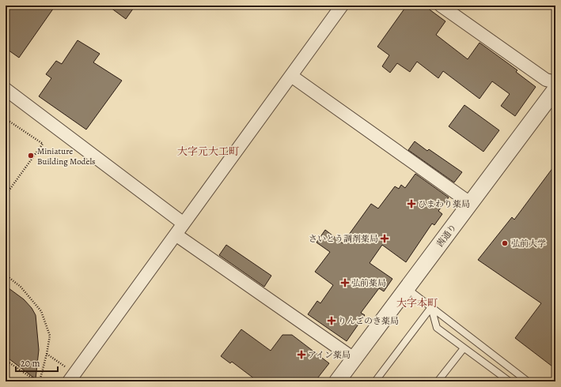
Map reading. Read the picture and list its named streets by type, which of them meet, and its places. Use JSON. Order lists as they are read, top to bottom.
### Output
{
  "streets": {
    "street": ["茜通り"]
  },
  "districts": ["大字元大工町", "大字本町"],
  "places": {
    "other": ["Miniature Building Models", "弘前大学"],
    "health": [
      "ひまわり薬局",
      "さいとう調剤薬局",
      "弘前薬局",
      "りんごのき薬局",
      "アイン薬局"
    ]
  },
  "scale_bar": "20 m"
}
